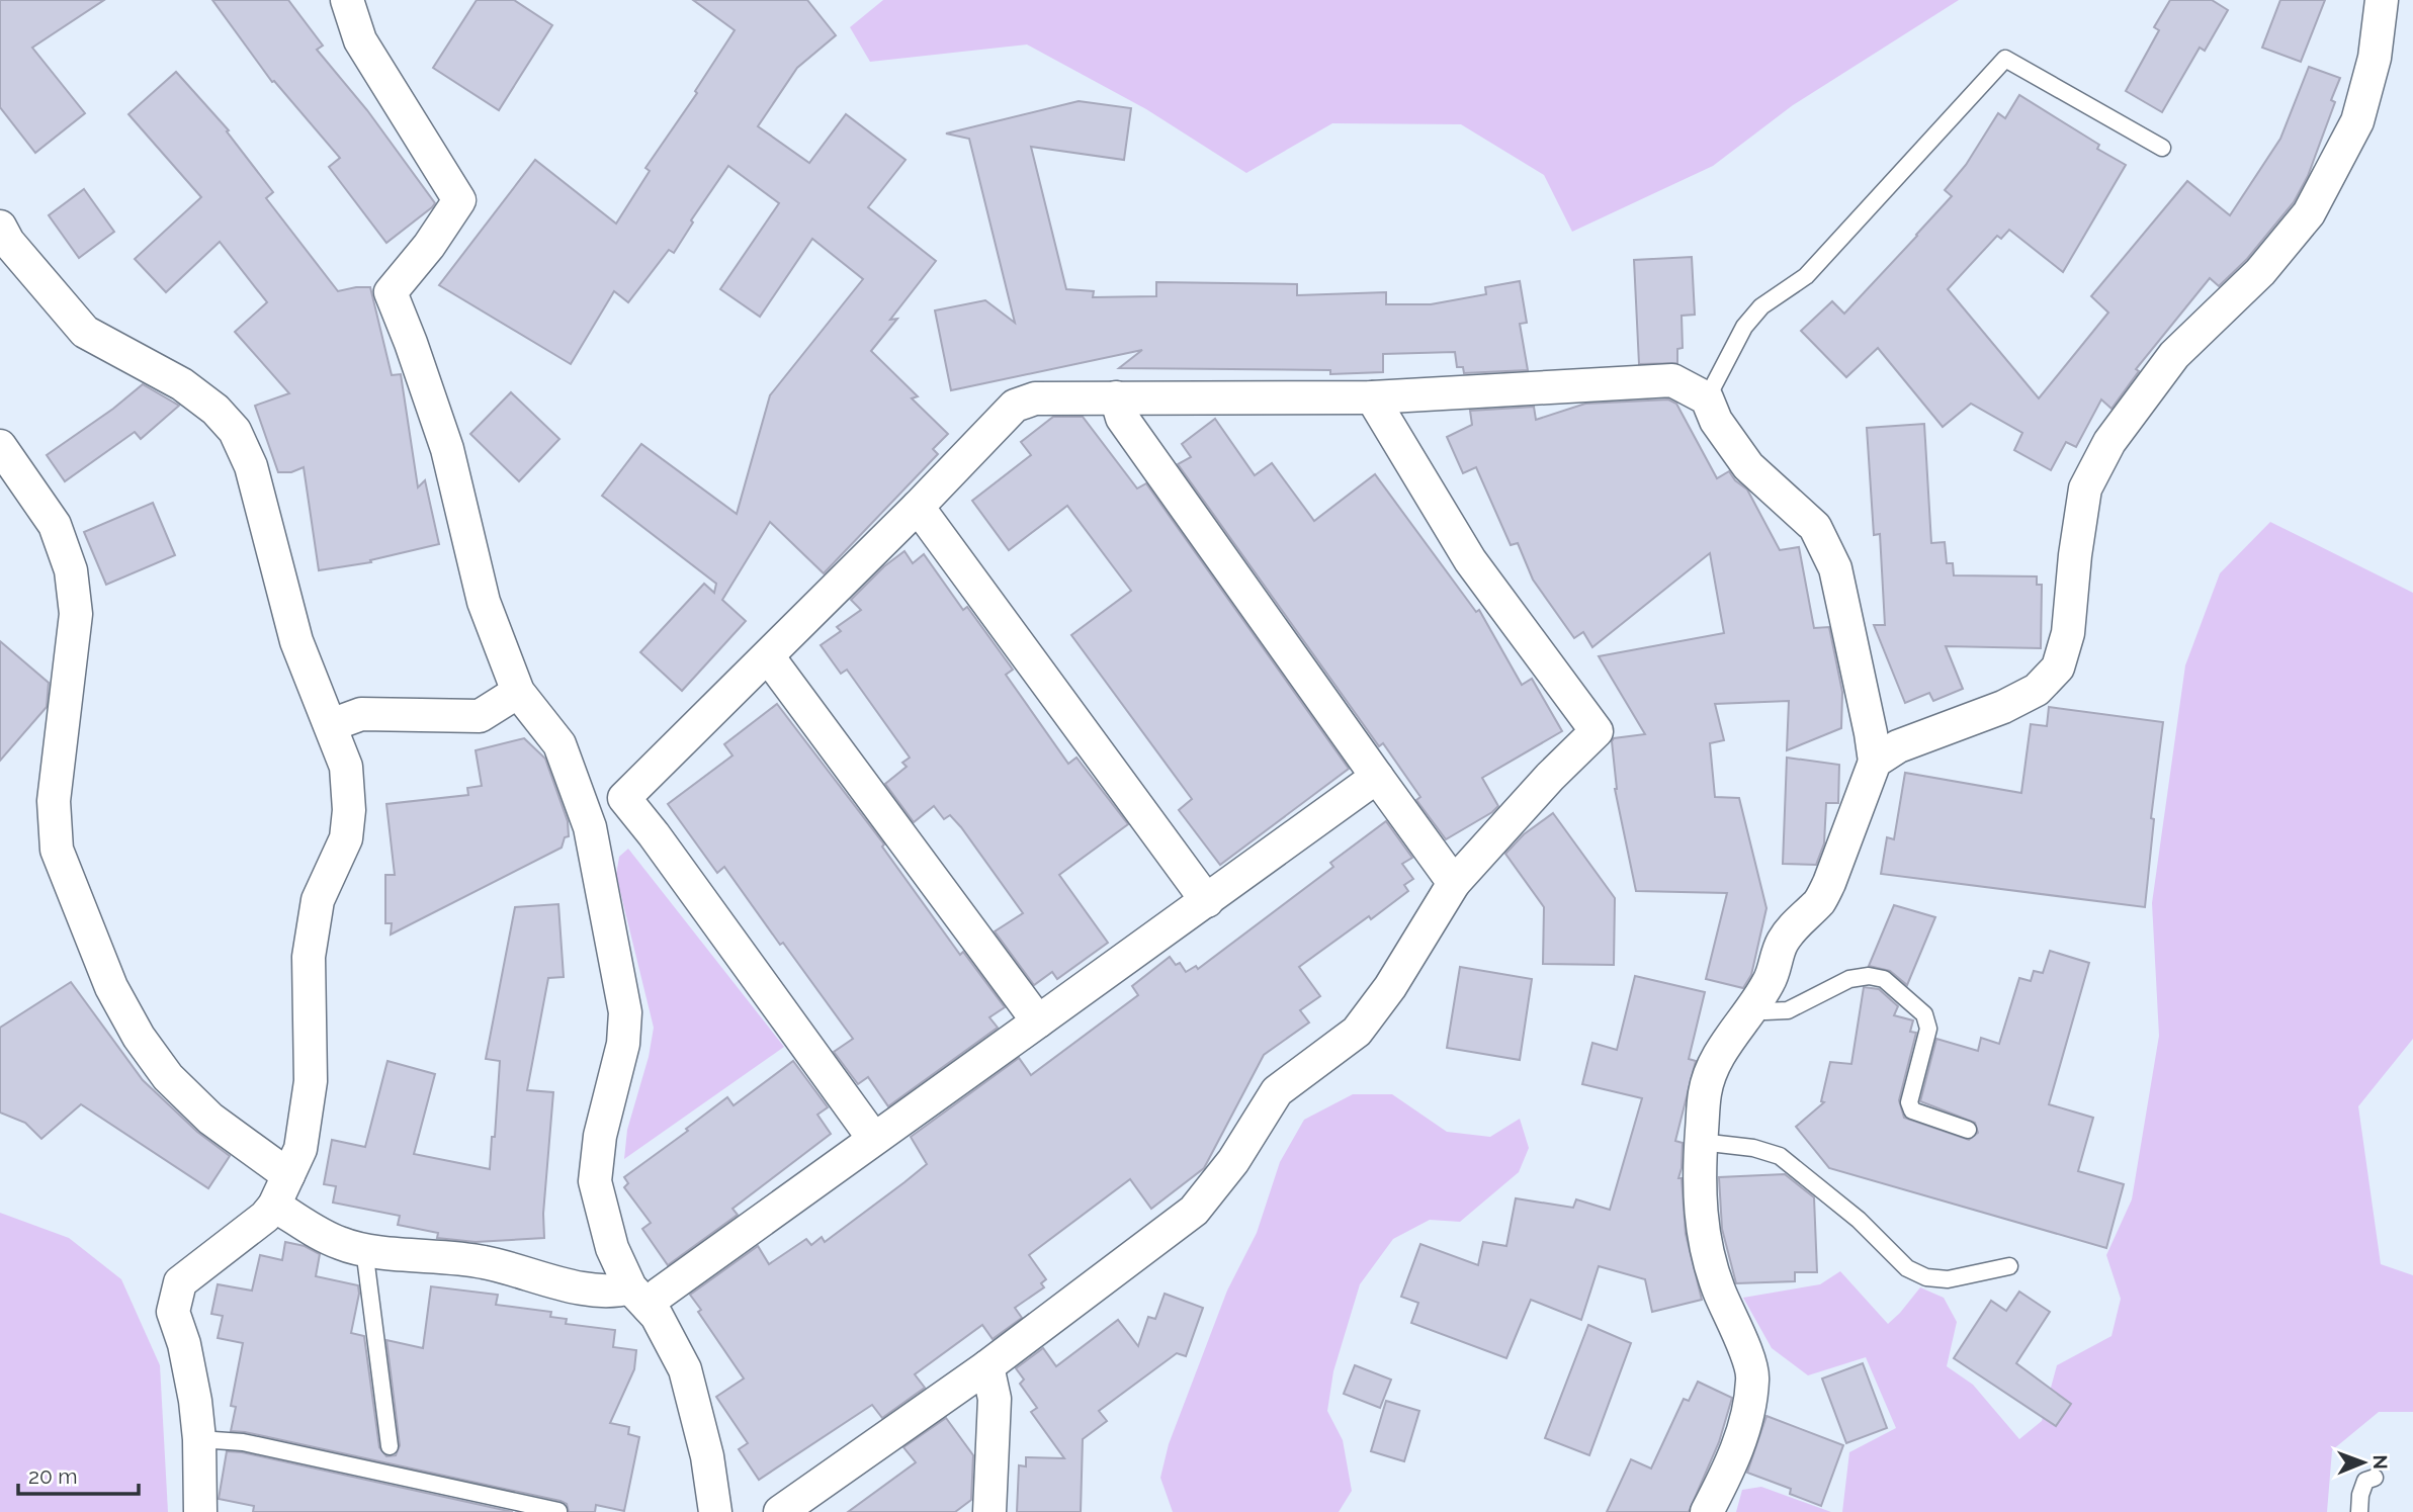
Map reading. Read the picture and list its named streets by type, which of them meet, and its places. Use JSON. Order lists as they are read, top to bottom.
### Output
{
  "scale_bar": "20 m",
  "north": "right"
}
